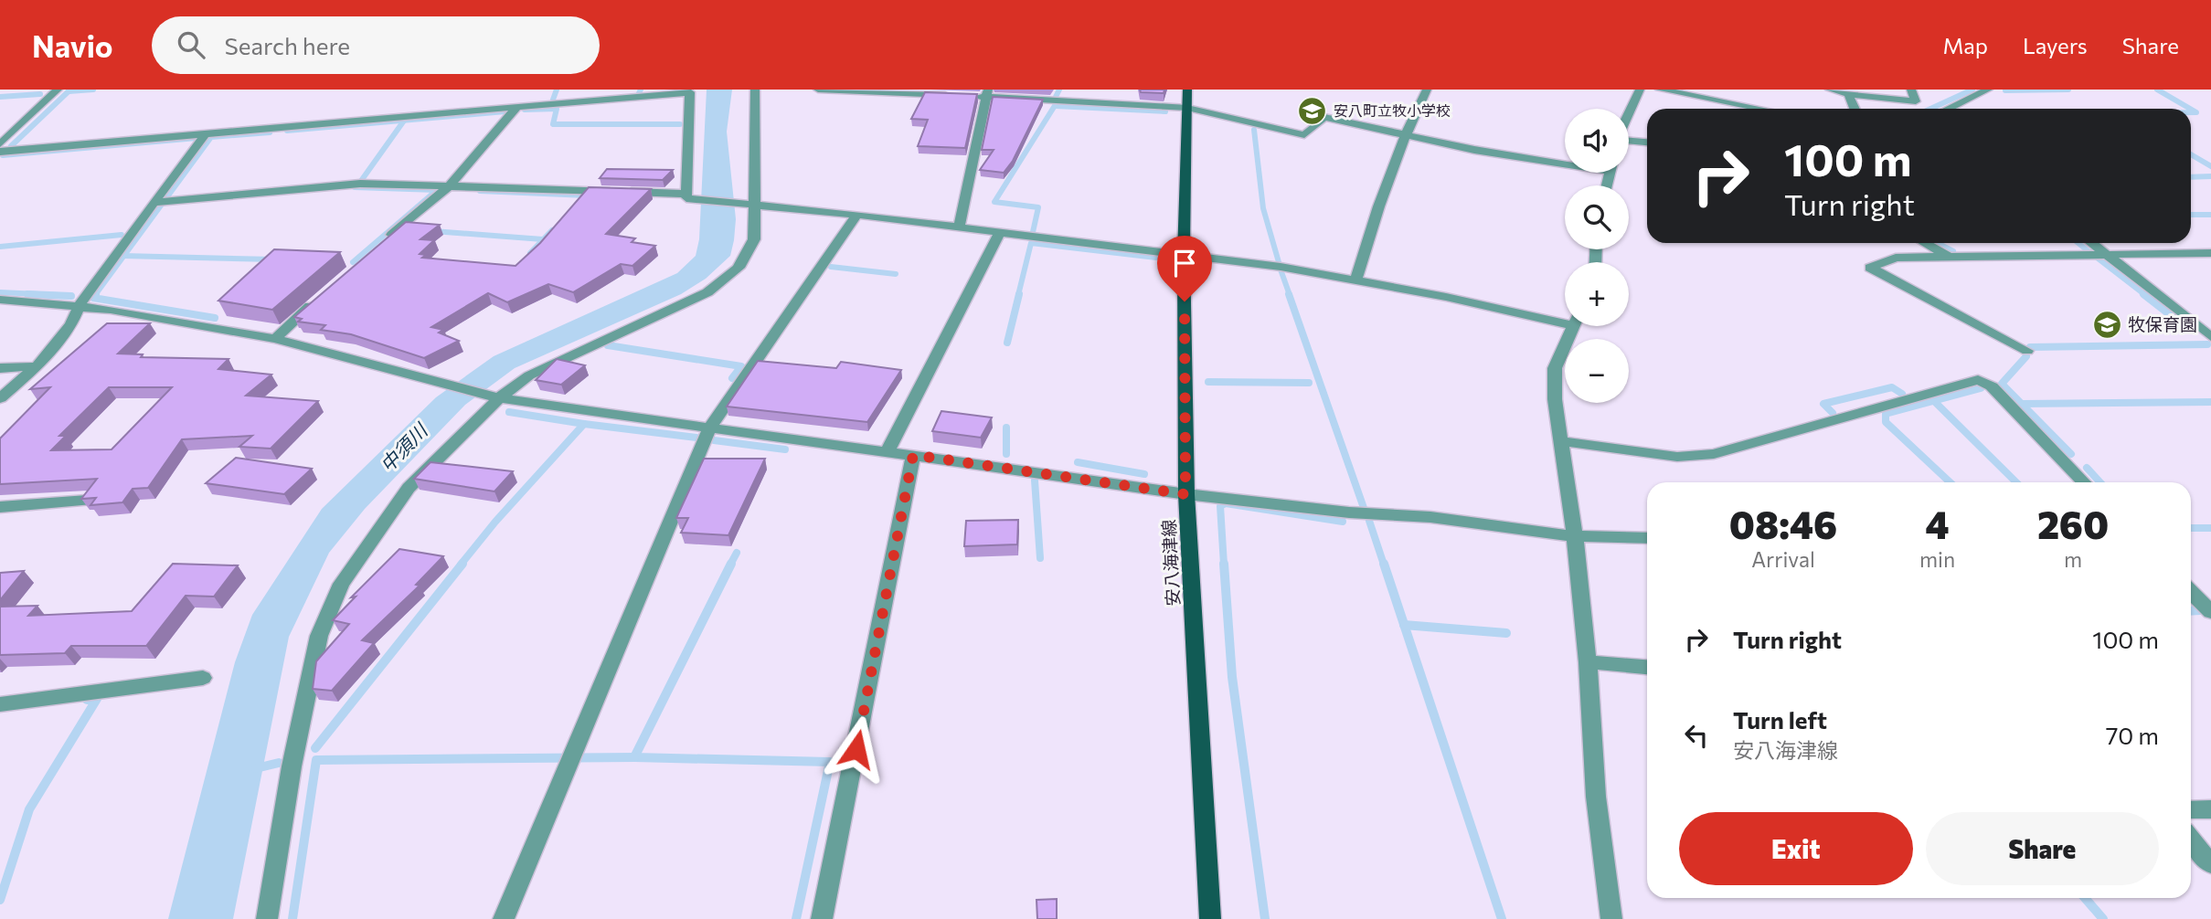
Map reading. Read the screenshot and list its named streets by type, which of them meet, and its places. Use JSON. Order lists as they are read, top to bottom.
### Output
{
  "streets": {
    "main road": ["安八海津線"]
  },
  "water": ["中須川"],
  "places": {
    "school or university": ["安八町立牧小学校", "牧保育園"]
  },
  "page": {
    "header": "Navio",
    "search": "Search here",
    "nav": ["Map", "Layers", "Share"],
    "map_buttons": ["+", "−"],
    "turn": ["100 m", "Turn right"],
    "eta": [
      "08:46",
      "Arrival",
      "4",
      "min",
      "260",
      "m"
    ],
    "list": [
      {
        "name": "Turn right",
        "value": "100 m"
      },
      {
        "name": "Turn left",
        "note": "安八海津線",
        "value": "70 m"
      }
    ],
    "buttons": ["Exit", "Share"]
  }
}
